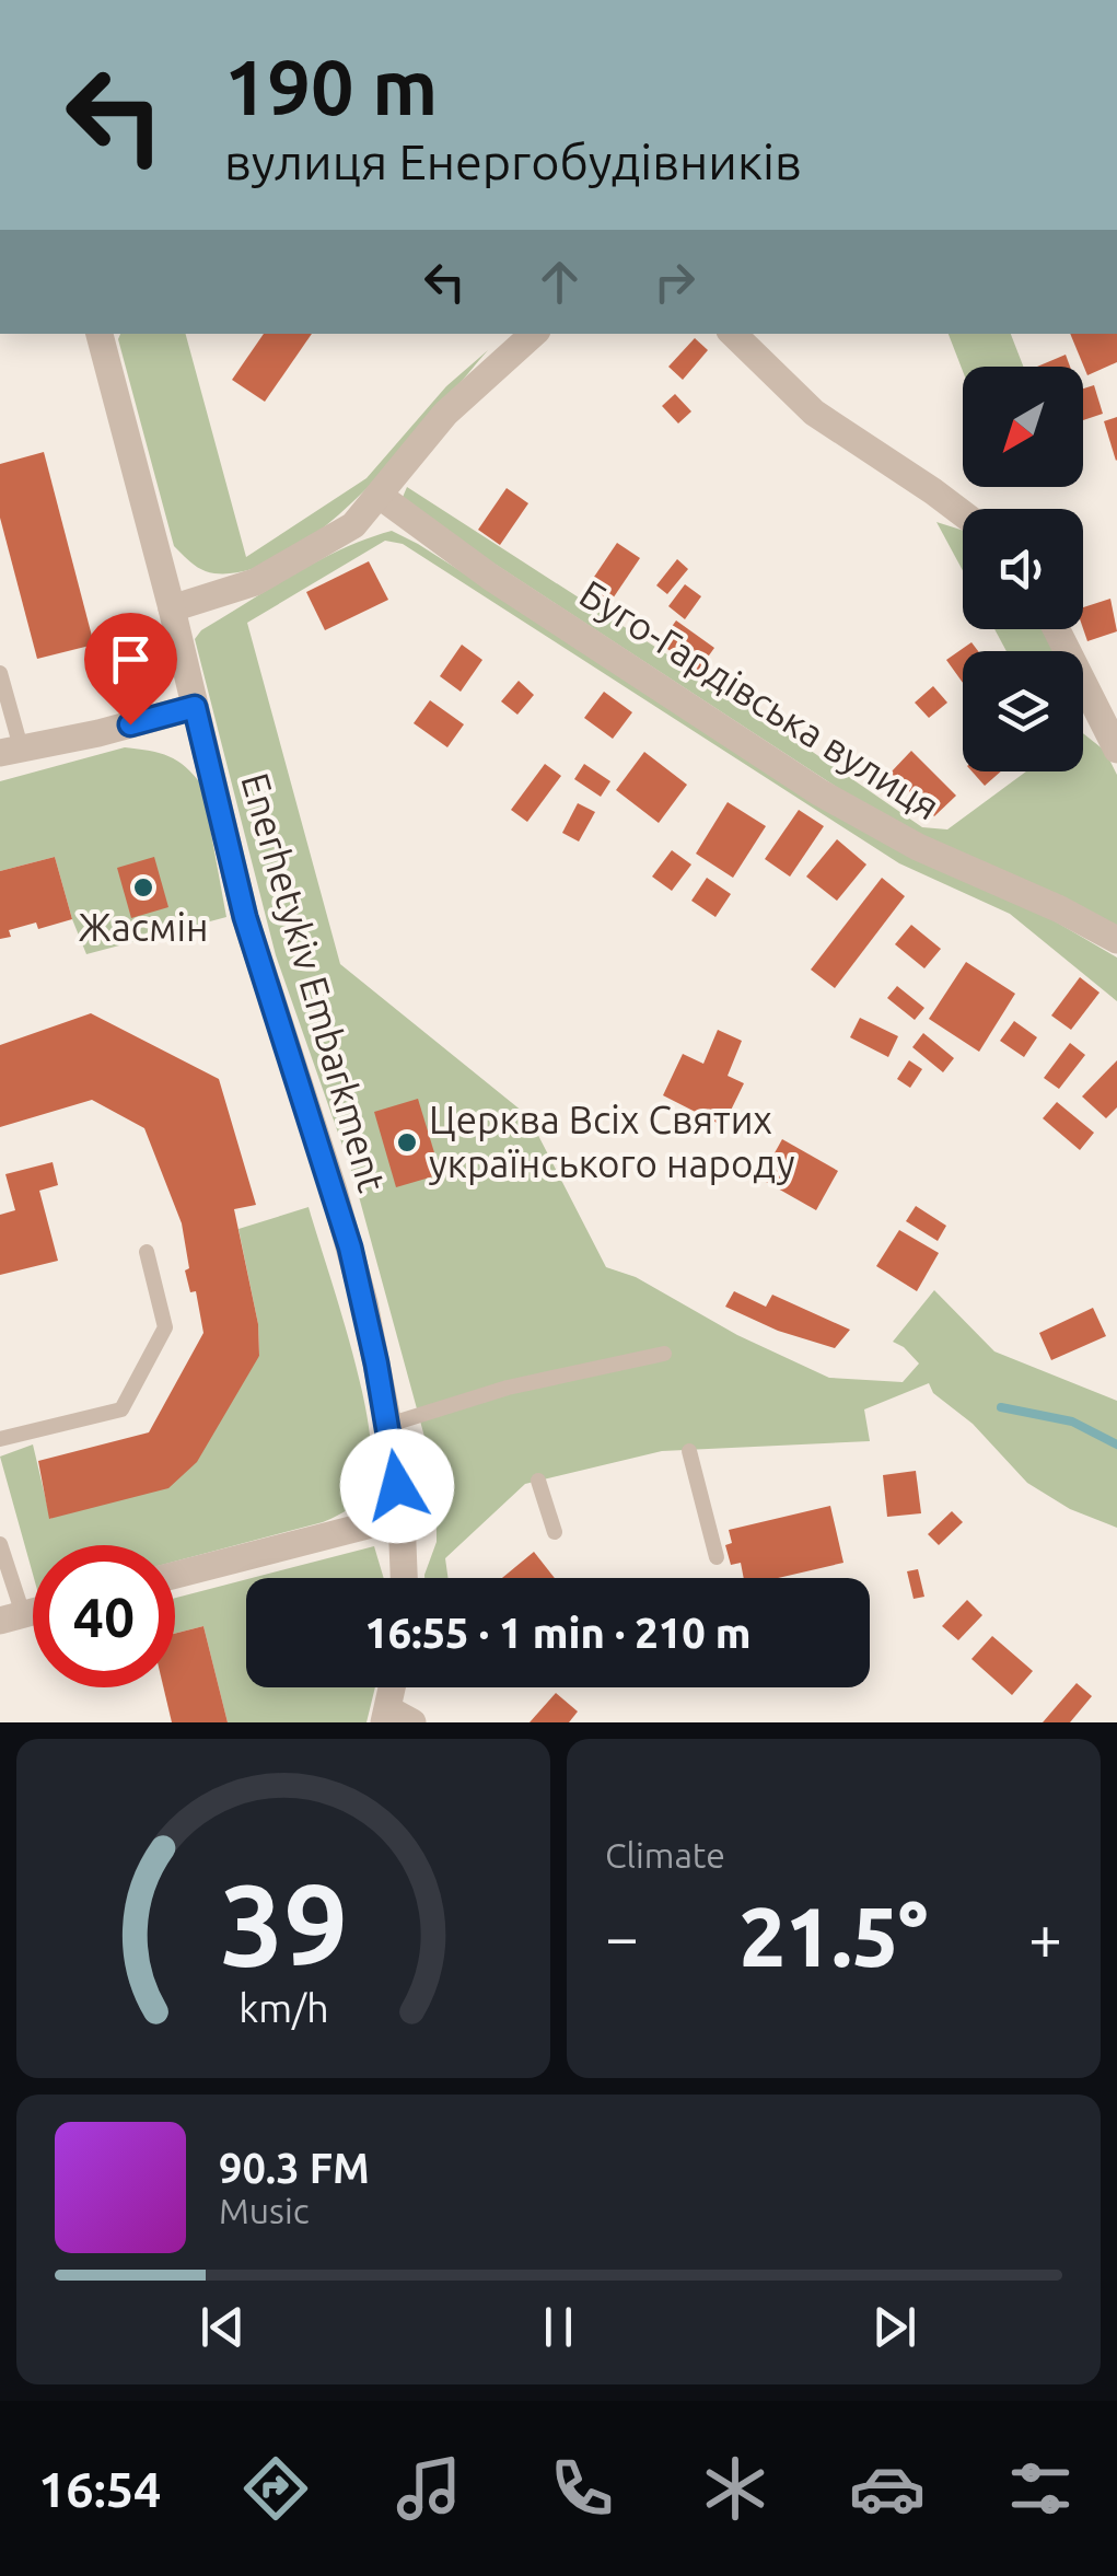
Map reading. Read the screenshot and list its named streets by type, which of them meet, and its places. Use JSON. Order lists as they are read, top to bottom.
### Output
{
  "streets": {
    "street": ["Буго-Гардівська вулиця", "Enerhetykiv Embarkment"]
  },
  "places": ["Жасмін", "Церква Всіх Святих українського народу"],
  "north": "bottom left",
  "page": {
    "turn": ["190 m", "вулиця Енергобудівників"],
    "limit": "40",
    "trip": "16:55 · 1 min · 210 m",
    "tile": "Climate",
    "heat": ["−", "21.5°", "+"],
    "song": ["90.3 FM", "Music"],
    "tabs": "16:54",
    "gauge": ["39", "km/h"]
  }
}
